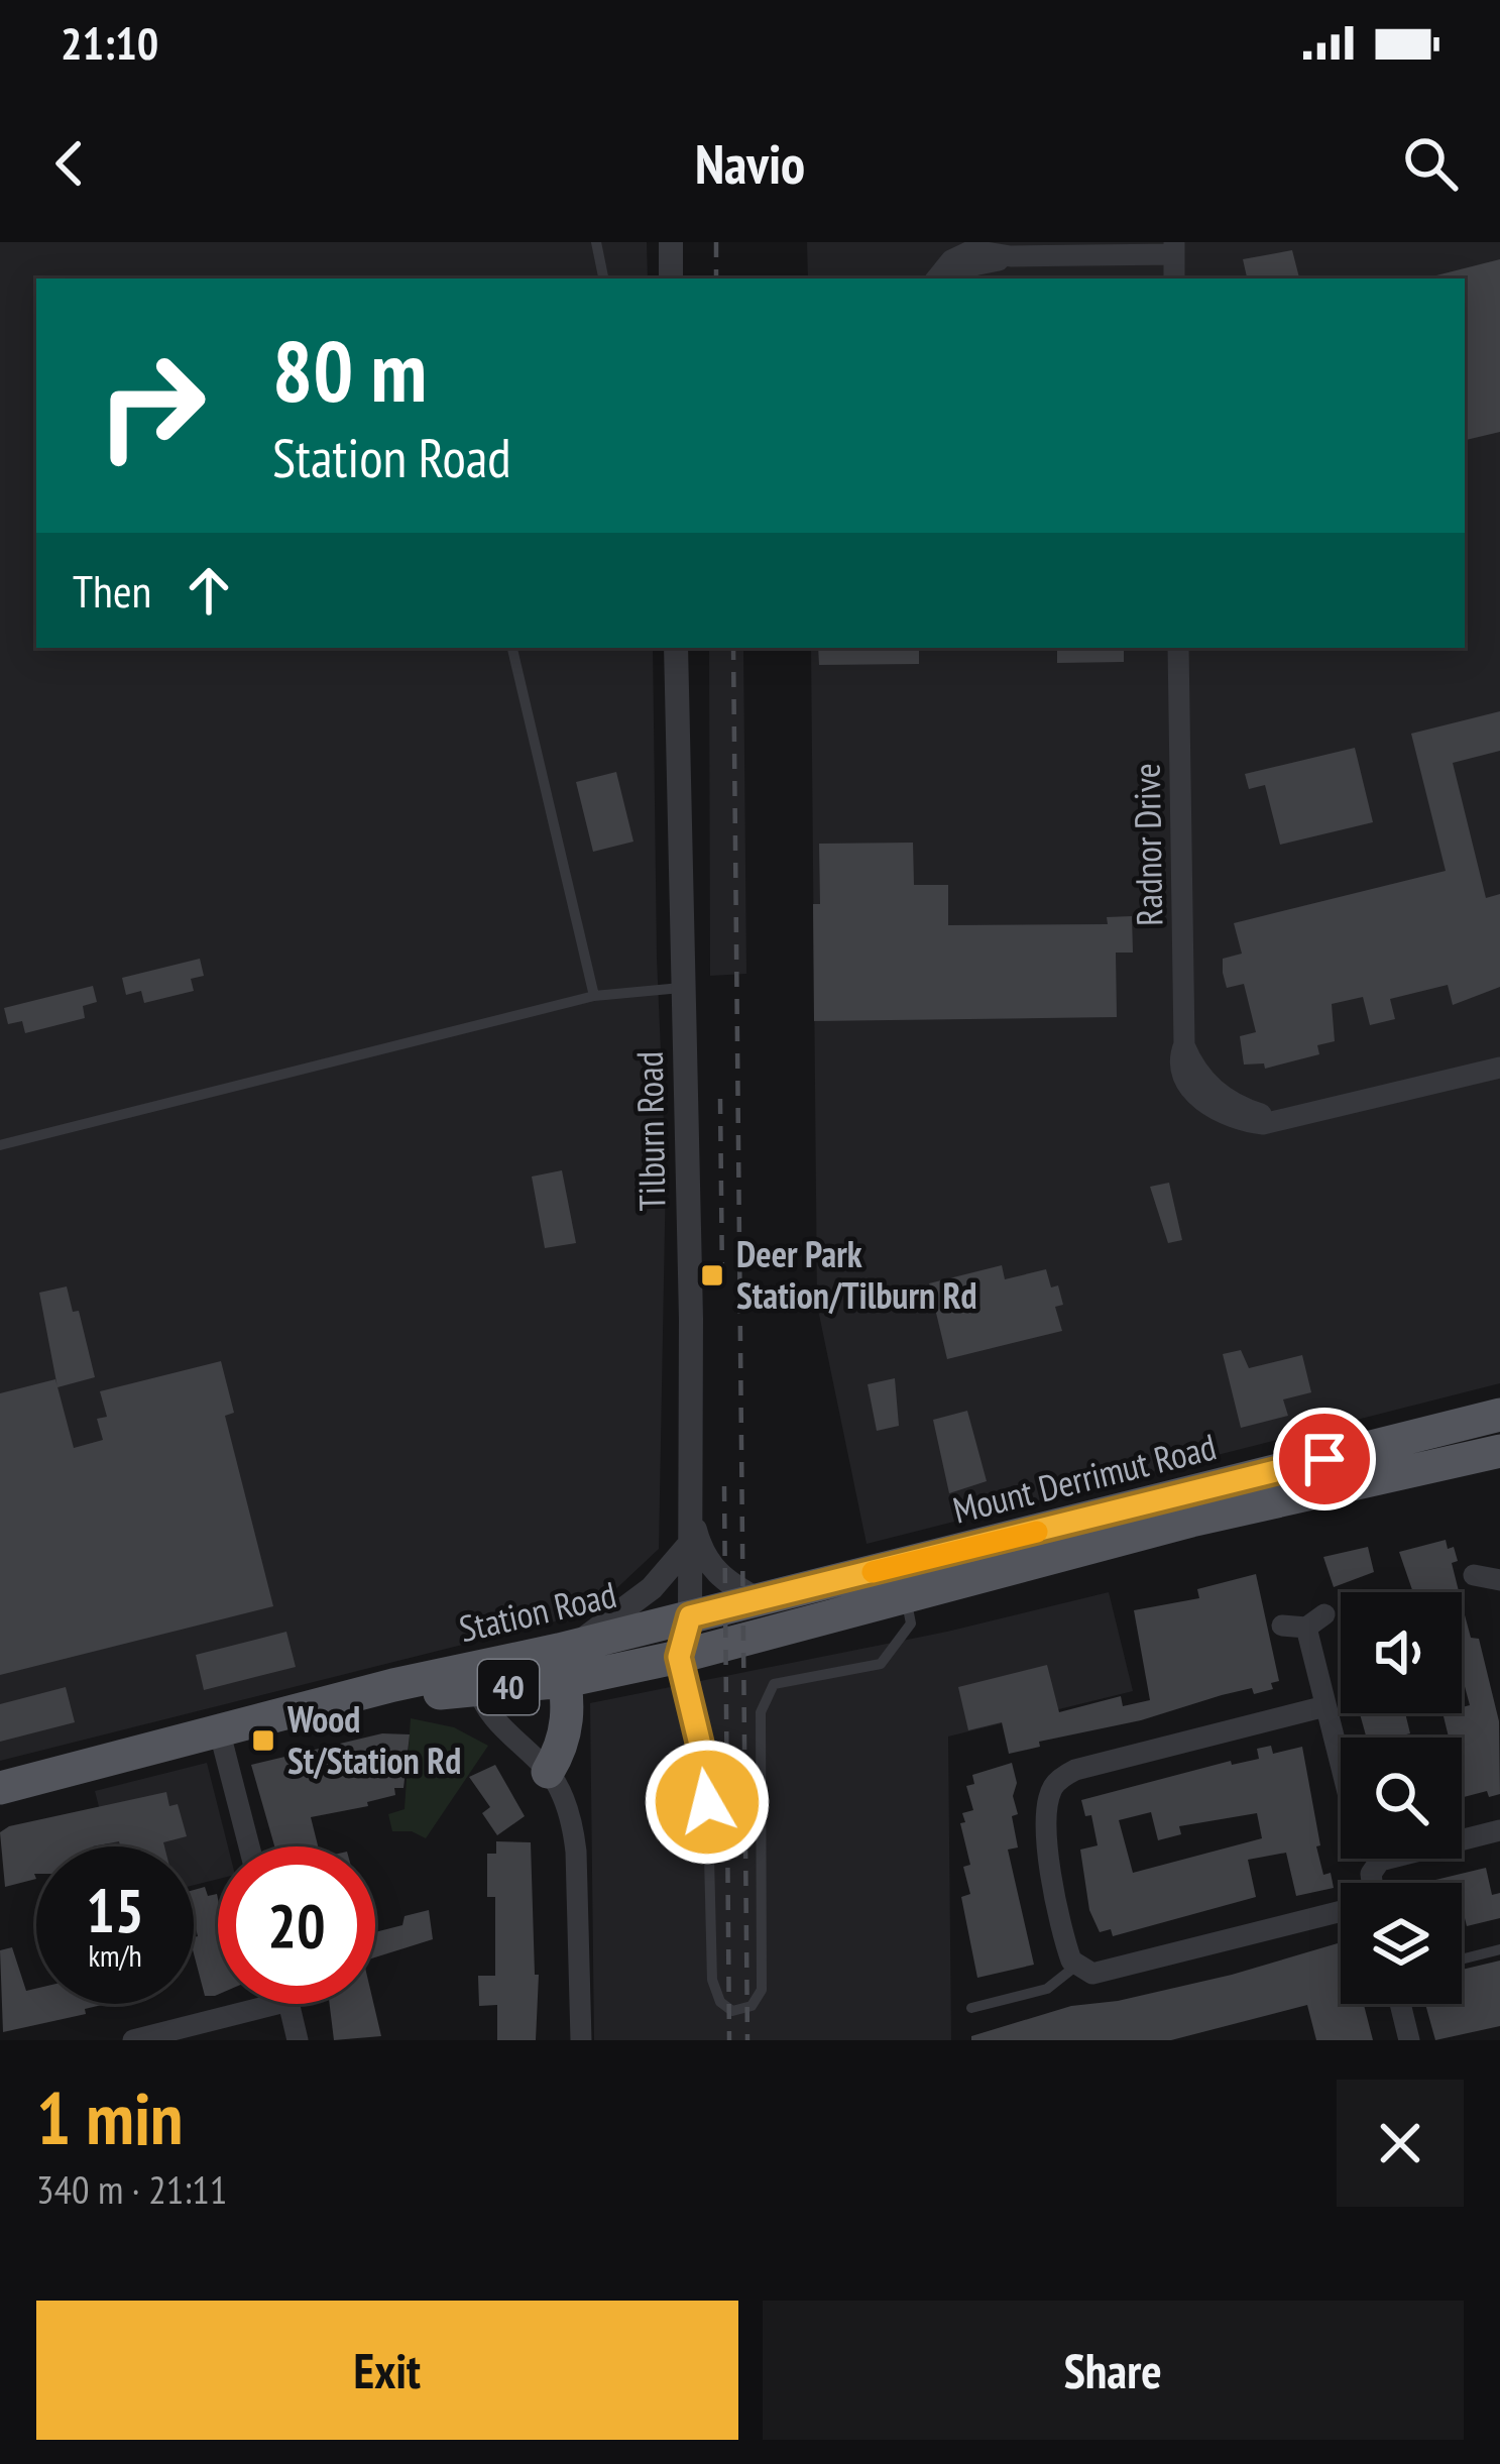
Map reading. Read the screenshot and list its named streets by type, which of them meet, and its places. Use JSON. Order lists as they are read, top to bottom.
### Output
{
  "streets": {
    "main road": ["Mount Derrimut Road", "Station Road", "40"],
    "street": ["Radnor Drive", "Tilburn Road"]
  },
  "crossings": [
    ["Tilburn Road", "Station Road"],
    ["Mount Derrimut Road", "Station Road"]
  ],
  "places": {
    "transit": ["Deer Park Station/Tilburn Rd", "Wood St/Station Rd"]
  },
  "page": {
    "status": "21:10",
    "header": "Navio",
    "turn": ["80 m", "Station Road"],
    "then": "Then",
    "speed": "15 km/h",
    "limit": "20",
    "heading": ["1 min", "340 m · 21:11"],
    "buttons": ["Exit", "Share"]
  }
}
